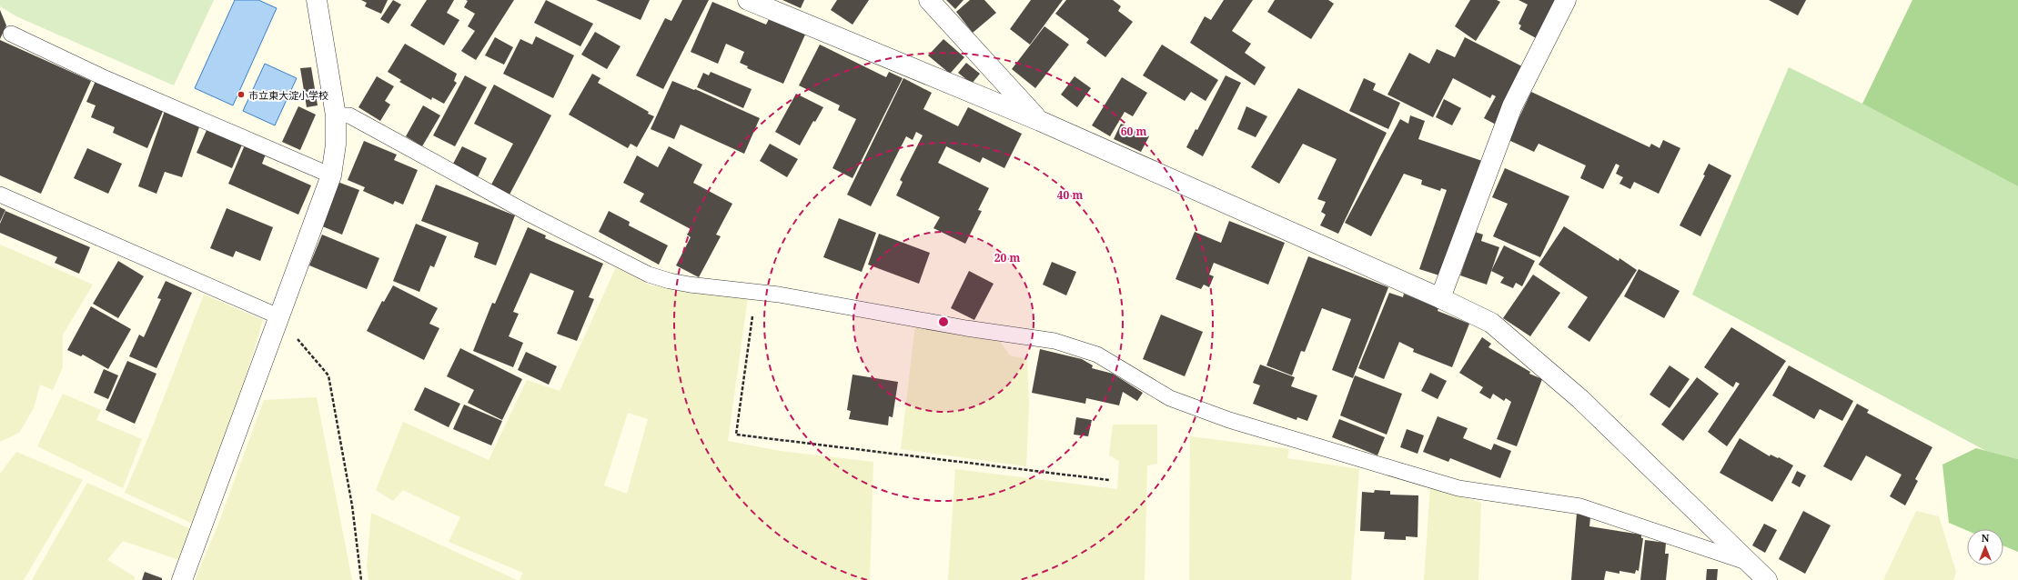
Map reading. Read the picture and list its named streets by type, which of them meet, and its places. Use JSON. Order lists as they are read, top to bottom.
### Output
{
  "places": ["市立東大淀小学校"],
  "north": "top",
  "rings": ["60 m", "40 m", "20 m"]
}
